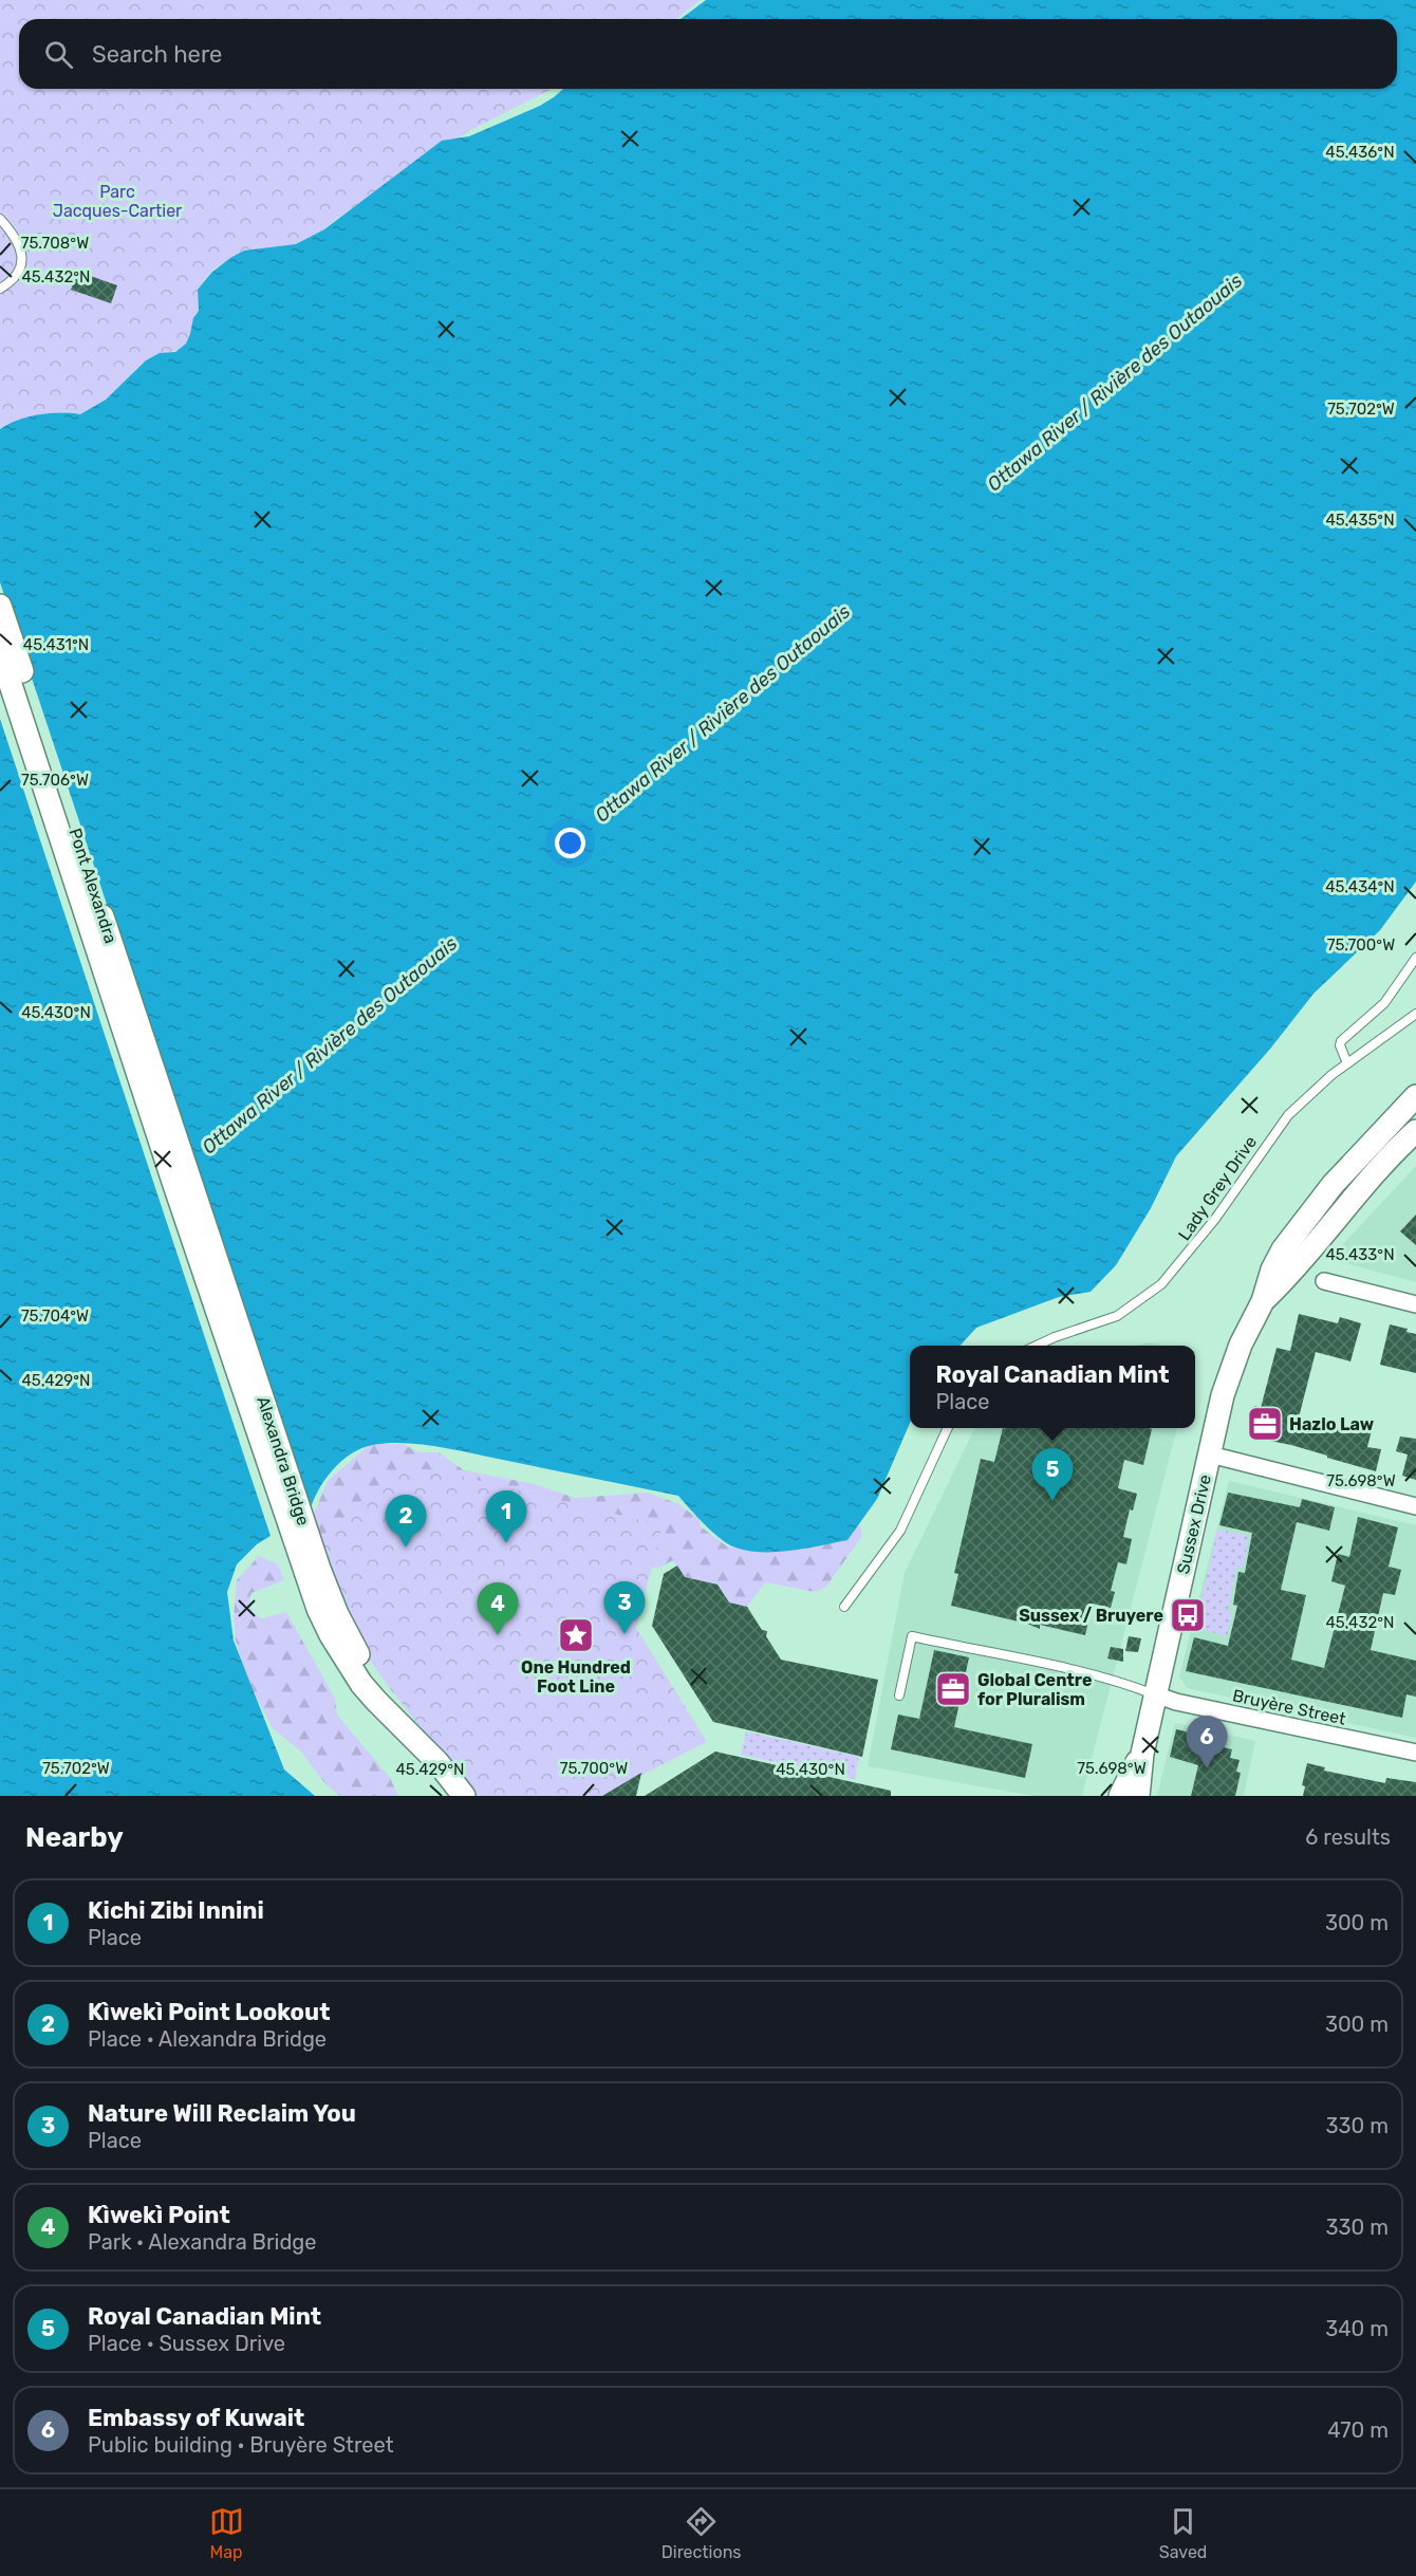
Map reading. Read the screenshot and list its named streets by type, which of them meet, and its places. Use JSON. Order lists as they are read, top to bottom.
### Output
{
  "streets": {
    "main road": ["Pont Alexandra", "Alexandra Bridge", "Sussex Drive"],
    "street": ["Bruyère Street"],
    "lane": ["Lady Grey Drive"]
  },
  "crossings": [
    ["Pont Alexandra", "Alexandra Bridge"],
    ["Sussex Drive", "Bruyère Street"]
  ],
  "water": ["Ottawa River / Rivière des Outaouais"],
  "parks": ["Parc Jacques-Cartier"],
  "places": {
    "office": ["Hazlo Law", "Global Centre for Pluralism"],
    "bus stop": ["Sussex / Bruyere"],
    "place": ["One Hundred Foot Line"]
  },
  "page": {
    "search": "Search here",
    "popup": ["Royal Canadian Mint", "Place"],
    "pins": [
      "5",
      "1",
      "2",
      "3",
      "4",
      "6"
    ],
    "heading": ["Nearby", "6 results"],
    "list": [
      {
        "mark": "1",
        "name": "Kichi Zibi Innini",
        "note": "Place",
        "value": "300 m"
      },
      {
        "mark": "2",
        "name": "Kìwekì Point Lookout",
        "note": "Place · Alexandra Bridge",
        "value": "300 m"
      },
      {
        "mark": "3",
        "name": "Nature Will Reclaim You",
        "note": "Place",
        "value": "330 m"
      },
      {
        "mark": "4",
        "name": "Kìwekì Point",
        "note": "Park · Alexandra Bridge",
        "value": "330 m"
      },
      {
        "mark": "5",
        "name": "Royal Canadian Mint",
        "note": "Place · Sussex Drive",
        "value": "340 m"
      },
      {
        "mark": "6",
        "name": "Embassy of Kuwait",
        "note": "Public building · Bruyère Street",
        "value": "470 m"
      }
    ],
    "nav": ["Map", "Directions", "Saved"]
  },
  "coordinates": [
    "45.436°N",
    "75.708°W",
    "45.432°N",
    "75.702°W",
    "45.435°N",
    "45.431°N",
    "75.706°W",
    "45.434°N",
    "75.700°W",
    "45.430°N",
    "45.433°N",
    "75.704°W",
    "45.429°N",
    "75.698°W"
  ]
}
